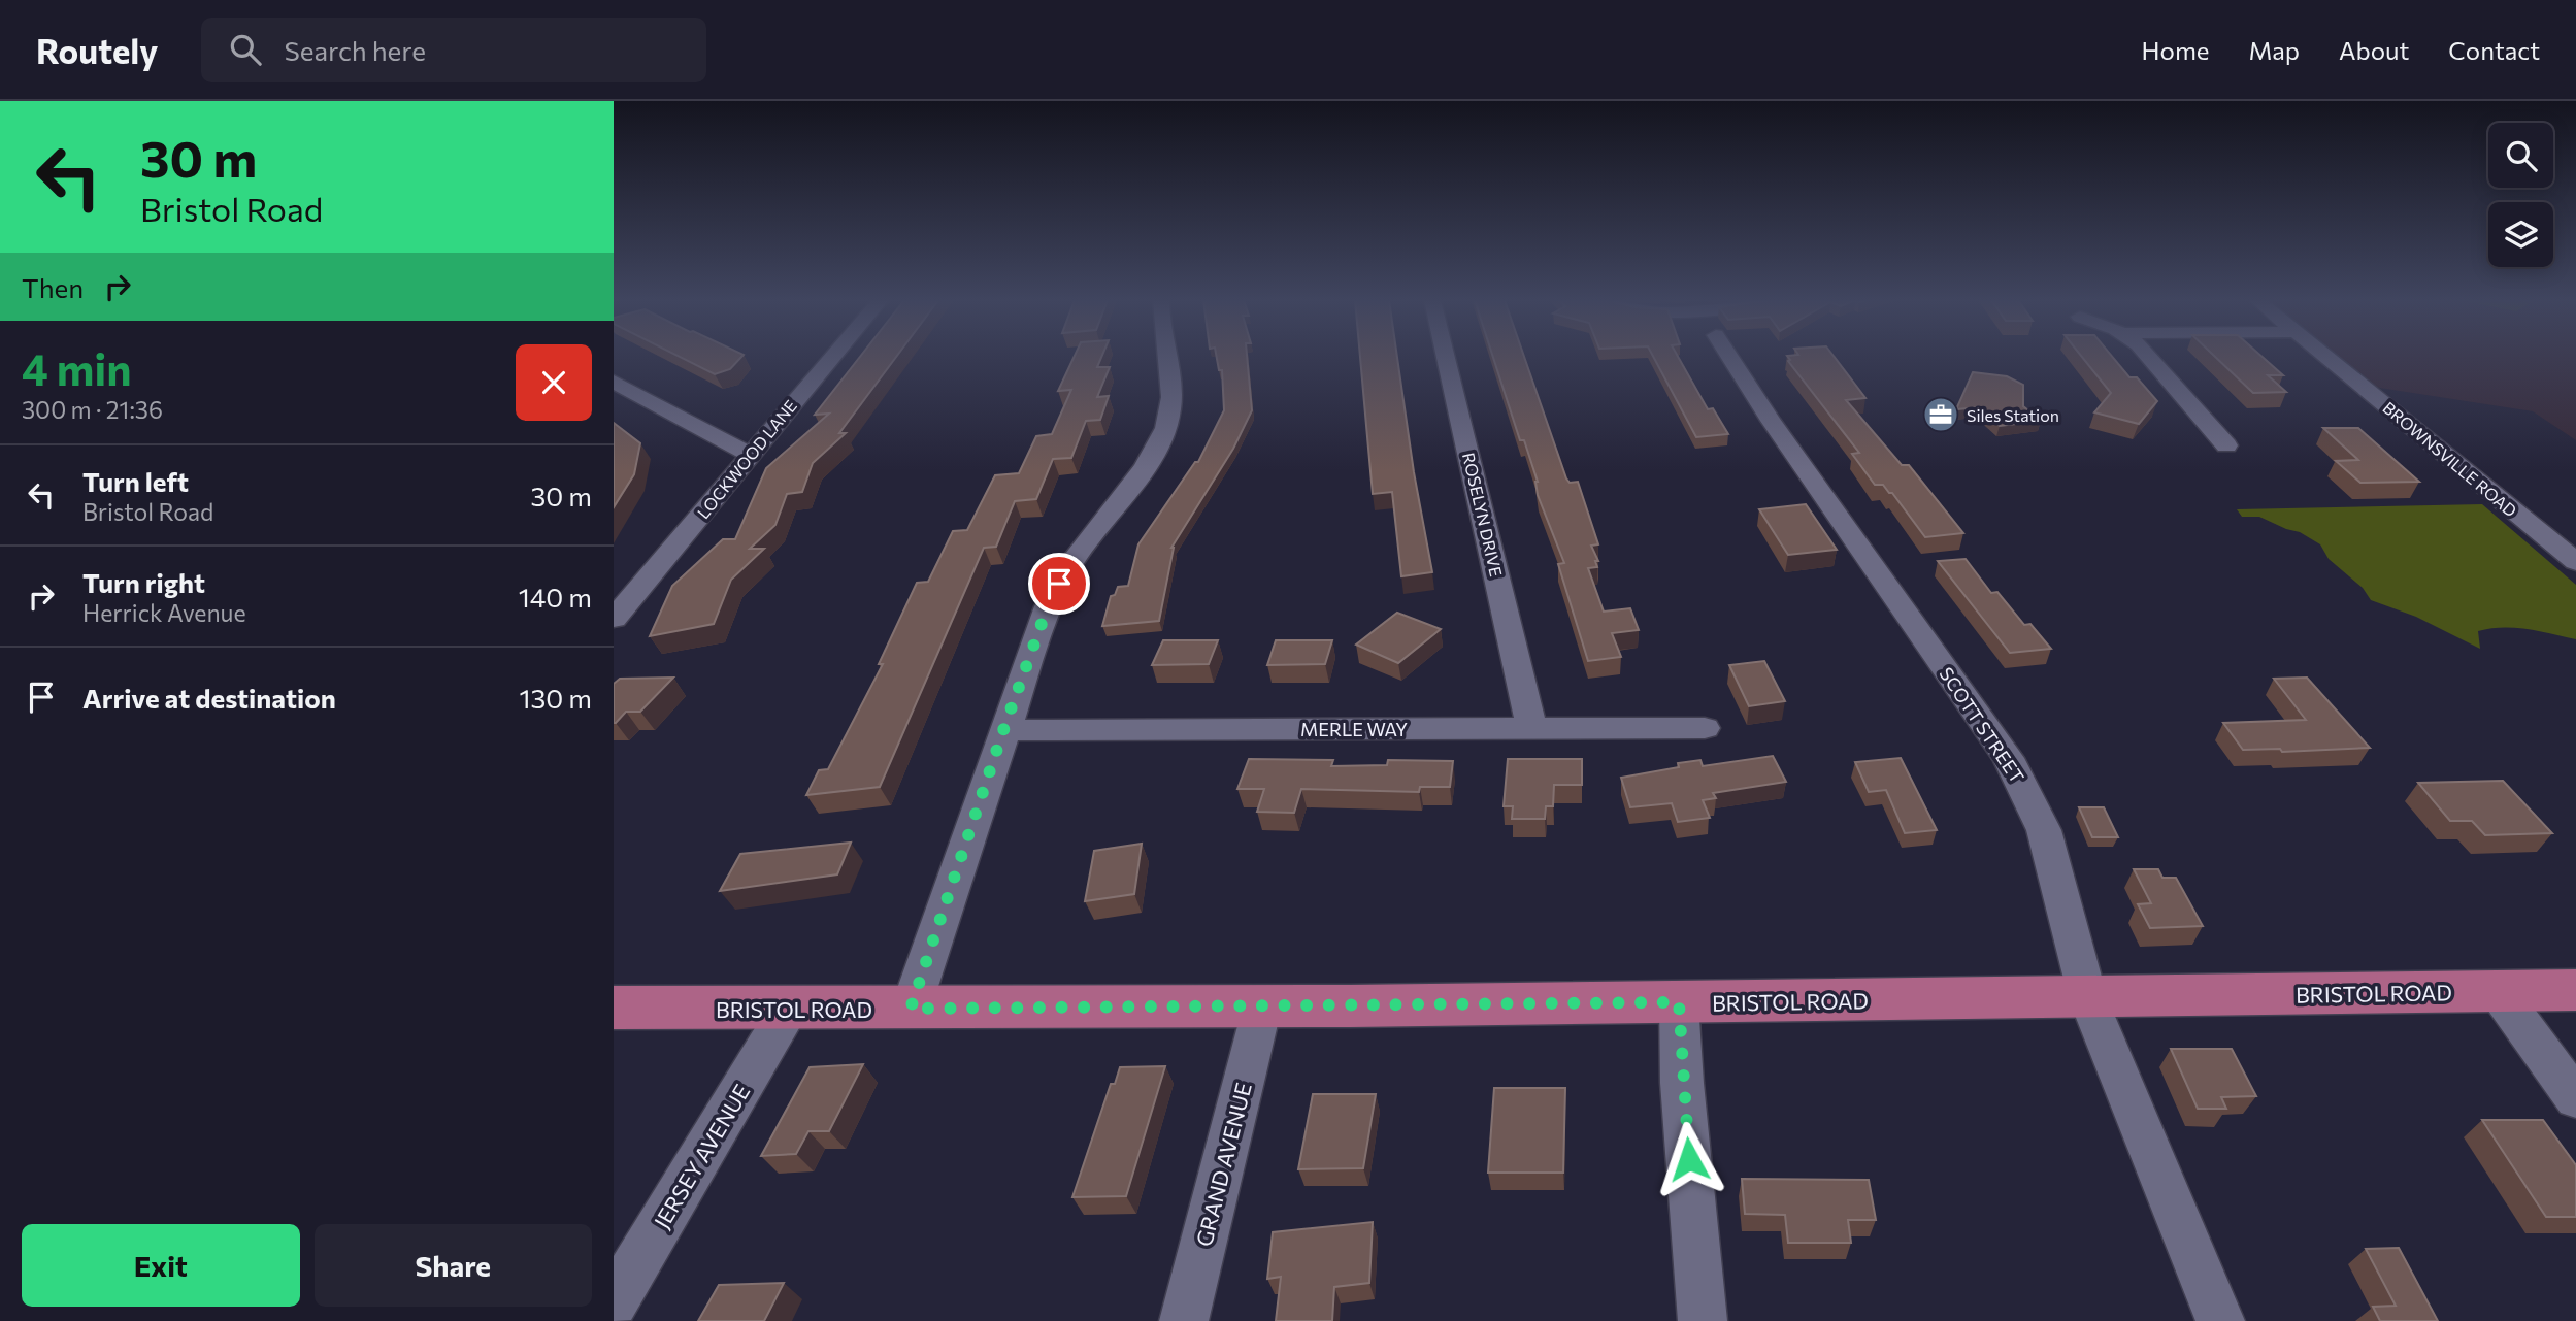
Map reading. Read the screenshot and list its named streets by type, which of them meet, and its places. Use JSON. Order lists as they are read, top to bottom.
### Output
{
  "streets": {
    "main road": ["BRISTOL ROAD"],
    "street": [
      "LOCKWOOD LANE",
      "BROWNSVILLE ROAD",
      "ROSELYN DRIVE",
      "SCOTT STREET",
      "MERLE WAY",
      "JERSEY AVENUE",
      "GRAND AVENUE"
    ]
  },
  "crossings": [
    ["ROSELYN DRIVE", "MERLE WAY"],
    ["SCOTT STREET", "BRISTOL ROAD"],
    ["BRISTOL ROAD", "JERSEY AVENUE"],
    ["BRISTOL ROAD", "GRAND AVENUE"]
  ],
  "places": {
    "office": ["Siles Station"]
  },
  "page": {
    "header": "Routely",
    "search": "Search here",
    "nav": [
      "Home",
      "Map",
      "About",
      "Contact"
    ],
    "turn": ["30 m", "Bristol Road"],
    "then": "Then",
    "heading": ["4 min", "300 m · 21:36"],
    "list": [
      {
        "name": "Turn left",
        "note": "Bristol Road",
        "value": "30 m"
      },
      {
        "name": "Turn right",
        "note": "Herrick Avenue",
        "value": "140 m"
      },
      {
        "name": "Arrive at destination",
        "value": "130 m"
      }
    ],
    "buttons": ["Exit", "Share"]
  }
}
